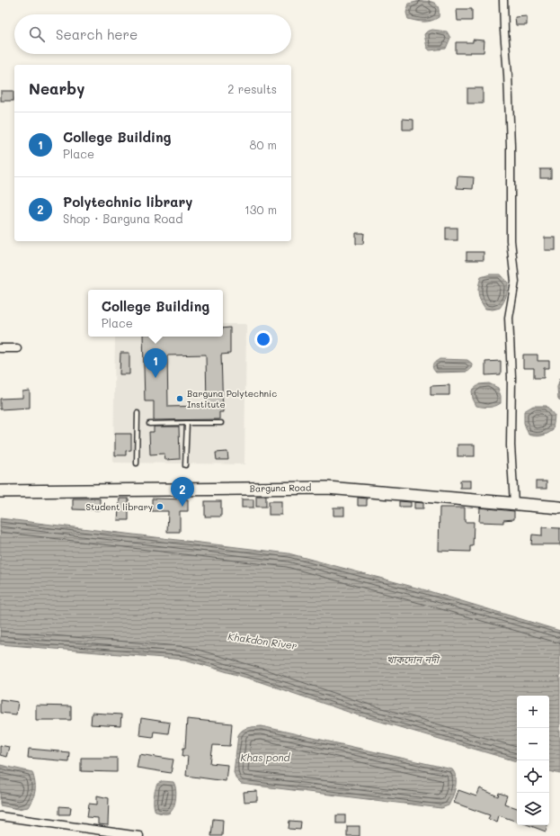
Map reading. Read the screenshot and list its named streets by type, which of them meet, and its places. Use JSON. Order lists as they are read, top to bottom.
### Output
{
  "streets": {
    "main road": ["Barguna Road"]
  },
  "water": ["Khakdon River", "খাকদোন নদী", "Khas pond"],
  "places": ["Barguna Polytechnic Institute", "Student library"],
  "page": {
    "search": "Search here",
    "heading": ["Nearby", "2 results"],
    "list": [
      {
        "mark": "1",
        "name": "College Building",
        "note": "Place",
        "value": "80 m"
      },
      {
        "mark": "2",
        "name": "Polytechnic library",
        "note": "Shop · Barguna Road",
        "value": "130 m"
      }
    ],
    "popup": ["College Building", "Place"],
    "pins": ["1", "2"],
    "map_buttons": ["+", "−"]
  }
}
